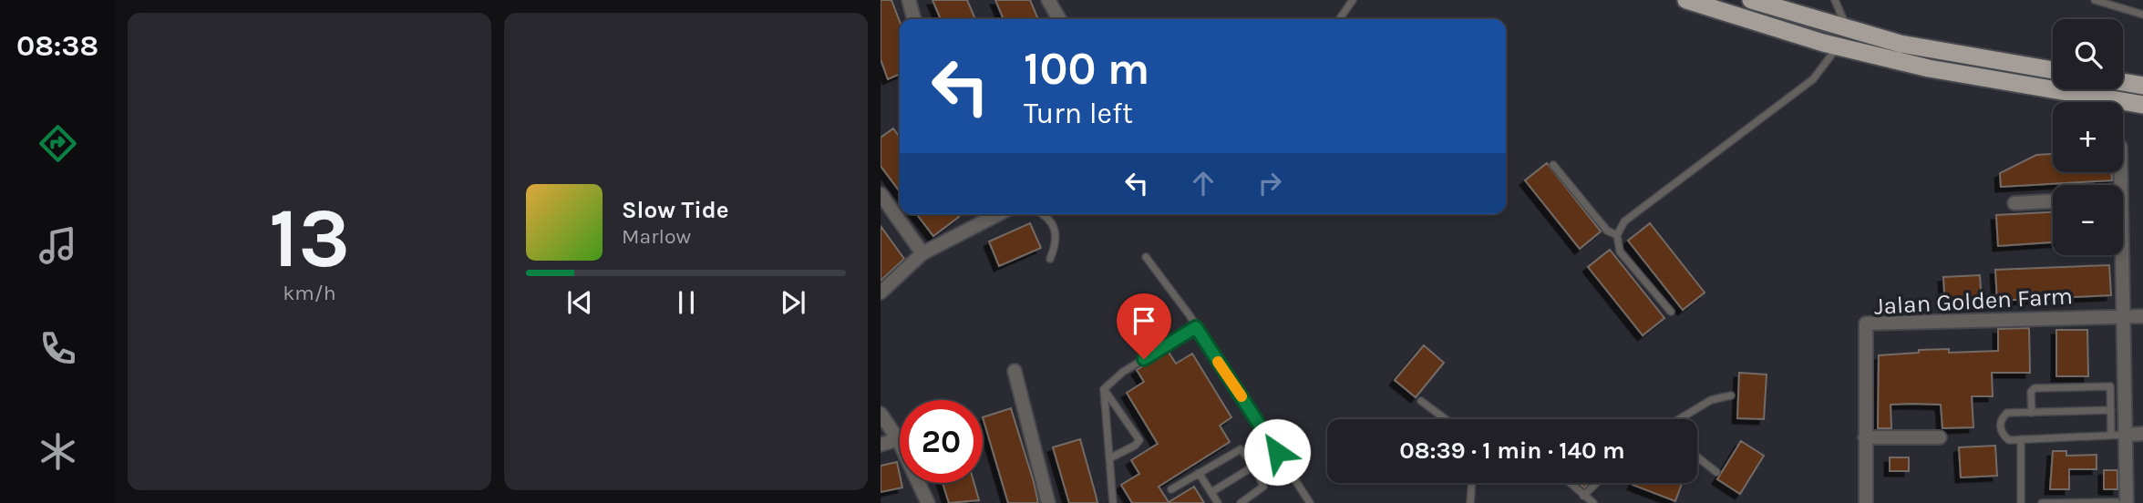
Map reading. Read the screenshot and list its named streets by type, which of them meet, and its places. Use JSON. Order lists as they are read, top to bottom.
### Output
{
  "streets": {
    "street": ["Jalan Golden Farm"]
  },
  "page": {
    "tabs": "08:38",
    "tile": ["13", "km/h"],
    "map_buttons": ["+", "−"],
    "turn": ["100 m", "Turn left"],
    "song": ["Slow Tide", "Marlow"],
    "limit": "20",
    "trip": "08:39 · 1 min · 140 m"
  }
}
